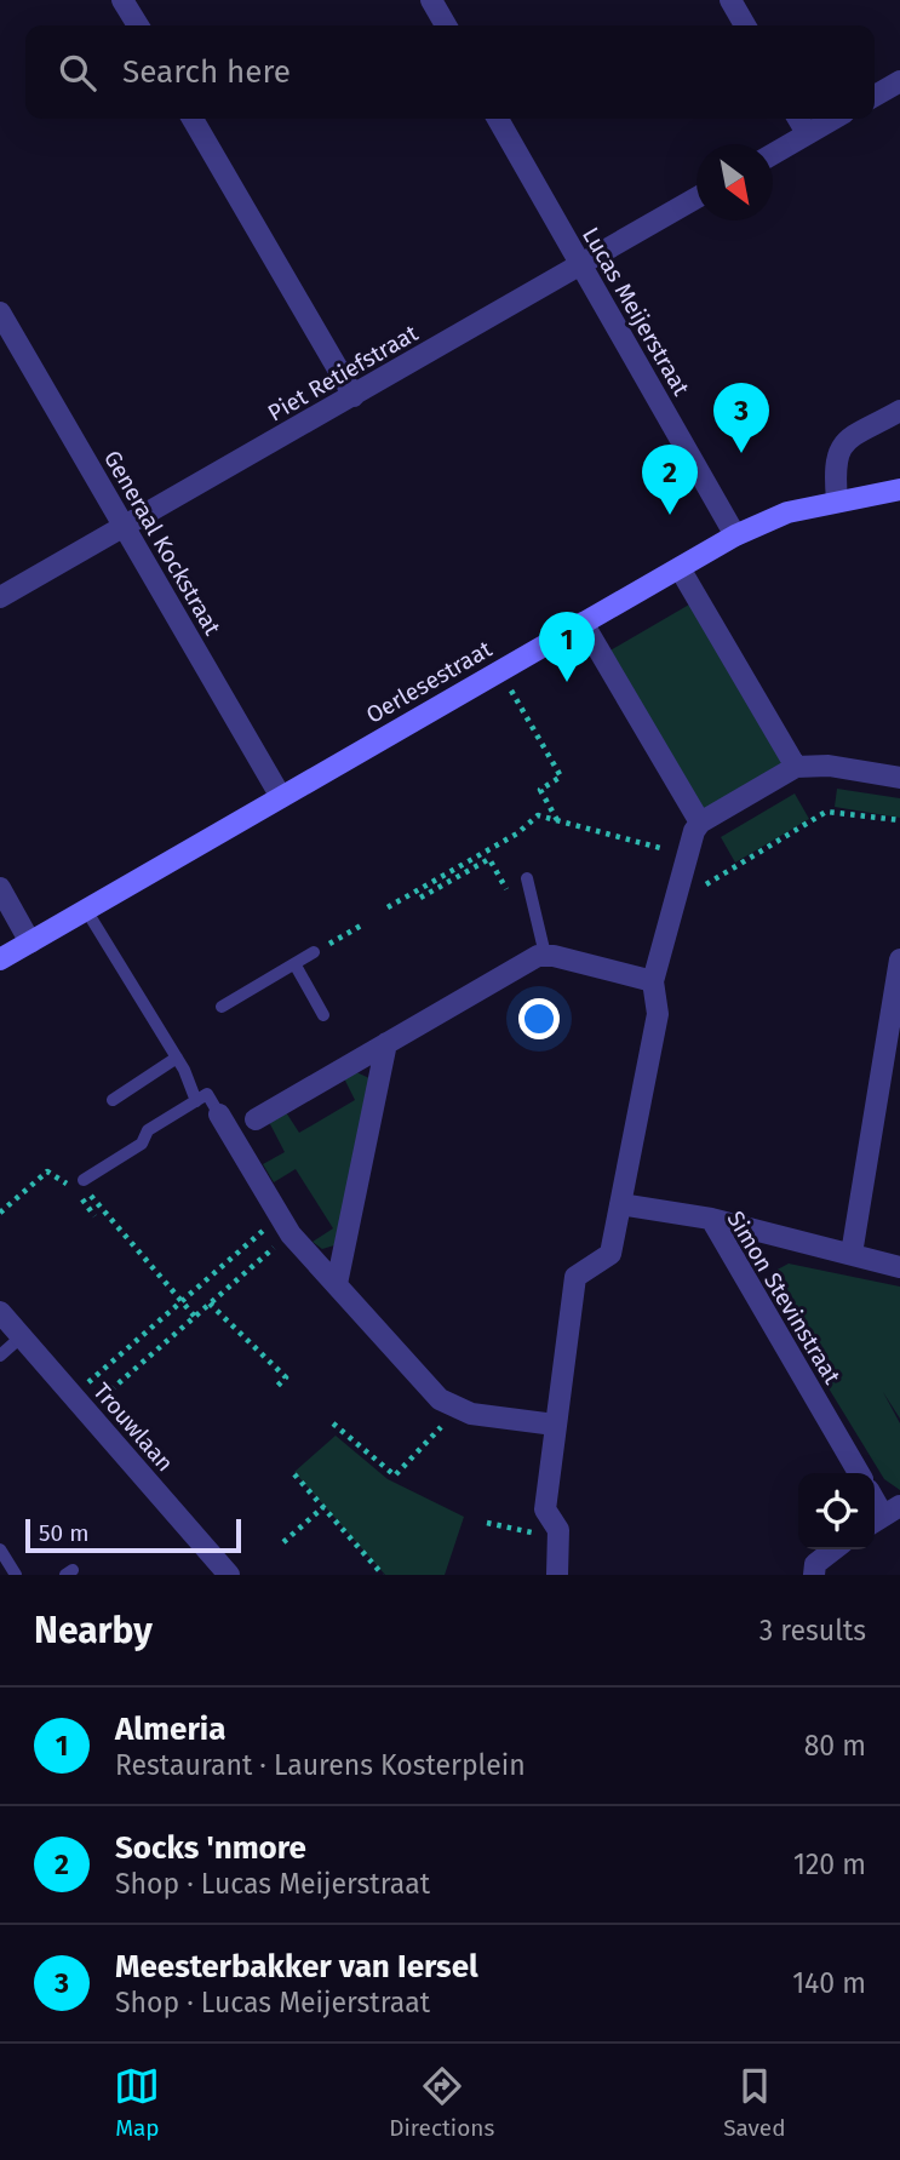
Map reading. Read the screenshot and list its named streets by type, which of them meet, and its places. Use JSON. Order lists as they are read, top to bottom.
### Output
{
  "streets": {
    "street": [
      "Lucas Meijerstraat",
      "Piet Retiefstraat",
      "Generaal Kockstraat",
      "Oerlesestraat",
      "Simon Stevinstraat",
      "Trouwlaan"
    ]
  },
  "crossings": [
    ["Lucas Meijerstraat", "Piet Retiefstraat"],
    ["Lucas Meijerstraat", "Oerlesestraat"],
    ["Piet Retiefstraat", "Generaal Kockstraat"],
    ["Generaal Kockstraat", "Oerlesestraat"]
  ],
  "scale_bar": "50 m",
  "north": "bottom right",
  "page": {
    "search": "Search here",
    "pins": ["3", "2", "1"],
    "scale": "50 m",
    "heading": ["Nearby", "3 results"],
    "list": [
      {
        "mark": "1",
        "name": "Almeria",
        "note": "Restaurant · Laurens Kosterplein",
        "value": "80 m"
      },
      {
        "mark": "2",
        "name": "Socks 'nmore",
        "note": "Shop · Lucas Meijerstraat",
        "value": "120 m"
      },
      {
        "mark": "3",
        "name": "Meesterbakker van Iersel",
        "note": "Shop · Lucas Meijerstraat",
        "value": "140 m"
      }
    ],
    "nav": ["Map", "Directions", "Saved"]
  }
}
